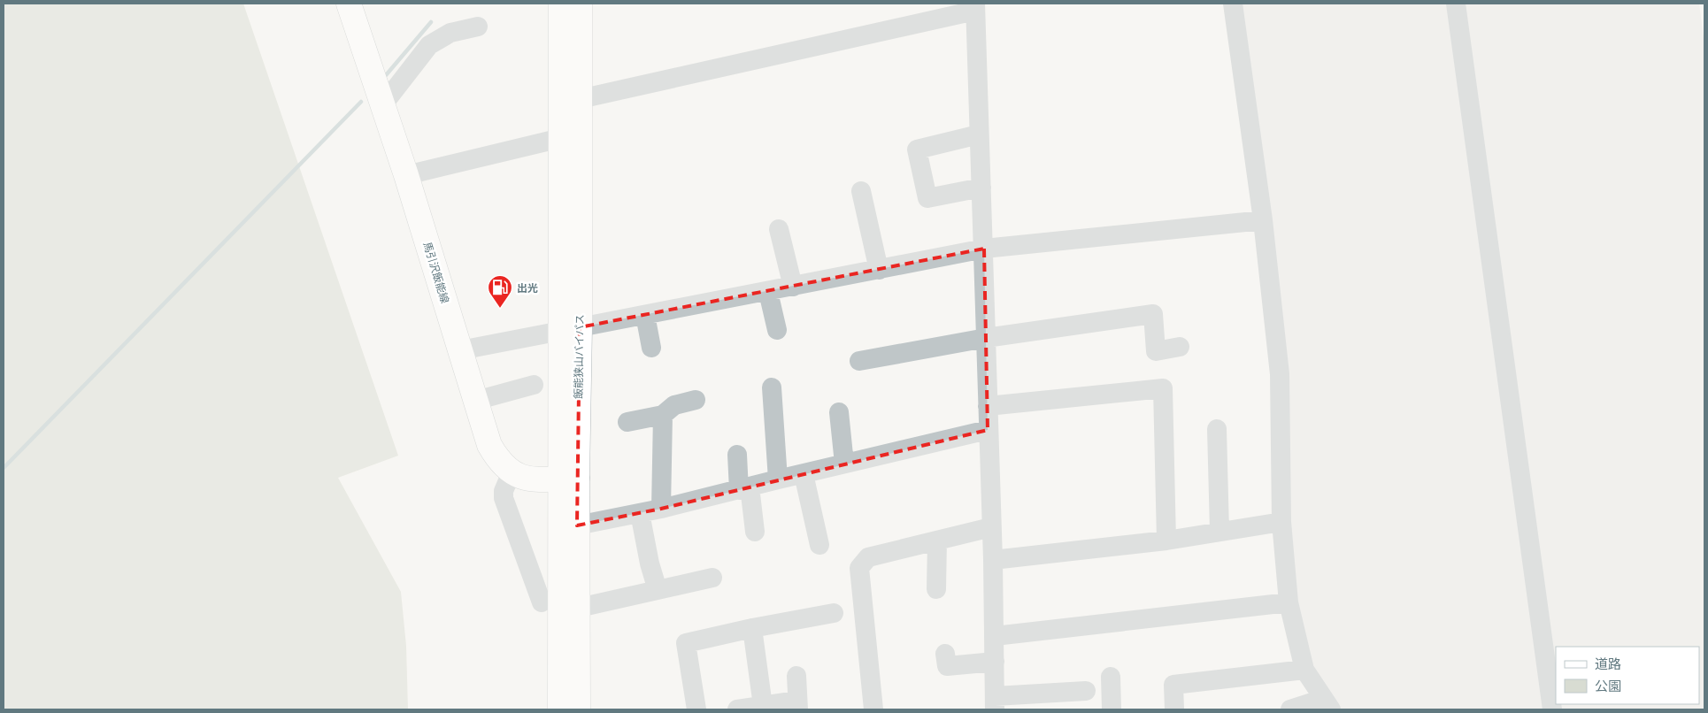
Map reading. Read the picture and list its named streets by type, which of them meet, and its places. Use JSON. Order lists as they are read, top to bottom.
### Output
{
  "streets": {
    "main road": ["馬引沢飯能線", "飯能狭山バイパス"]
  },
  "places": {
    "fuel station": ["出光"]
  },
  "legend": ["道路", "公園"]
}
